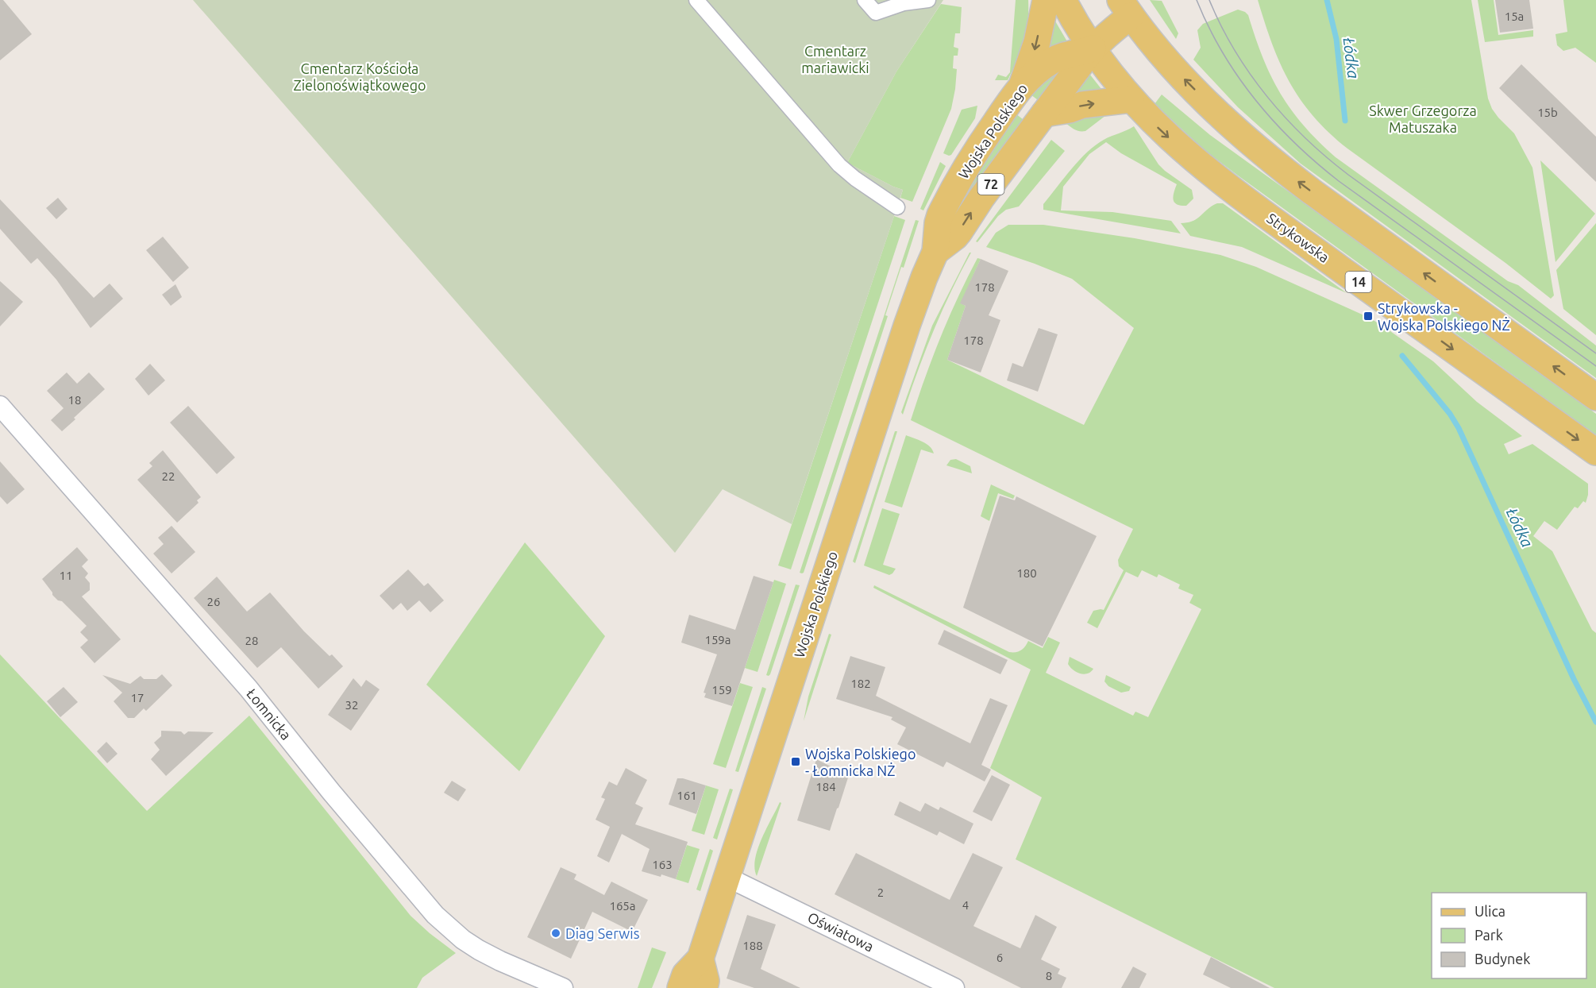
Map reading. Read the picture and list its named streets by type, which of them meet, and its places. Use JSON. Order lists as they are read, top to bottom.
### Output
{
  "streets": {
    "main road": [
      "Wojska Polskiego",
      "72",
      "Strykowska",
      "14"
    ],
    "street": ["Łomnicka", "Oświatowa"]
  },
  "crossings": [
    ["Wojska Polskiego", "72"],
    ["Wojska Polskiego", "Strykowska"],
    ["Wojska Polskiego", "14"],
    ["Wojska Polskiego", "Oświatowa"],
    ["Strykowska", "14"]
  ],
  "water": ["Łódka"],
  "parks": ["Cmentarz mariawicki", "Cmentarz Kościoła Zielonoświątkowego", "Skwer Grzegorza Matuszaka"],
  "places": {
    "transit": ["Strykowska - Wojska Polskiego NŻ", "Wojska Polskiego - Łomnicka NŻ"],
    "other": ["Diag Serwis"]
  },
  "house_numbers": [
    "15a",
    "15b",
    "178",
    "178",
    "18",
    "22",
    "180",
    "11",
    "26",
    "159a",
    "28",
    "182",
    "159",
    "17",
    "32",
    "184",
    "161",
    "163",
    "2",
    "4",
    "165a",
    "188",
    "6",
    "8"
  ],
  "legend": ["Ulica", "Park", "Budynek"]
}
